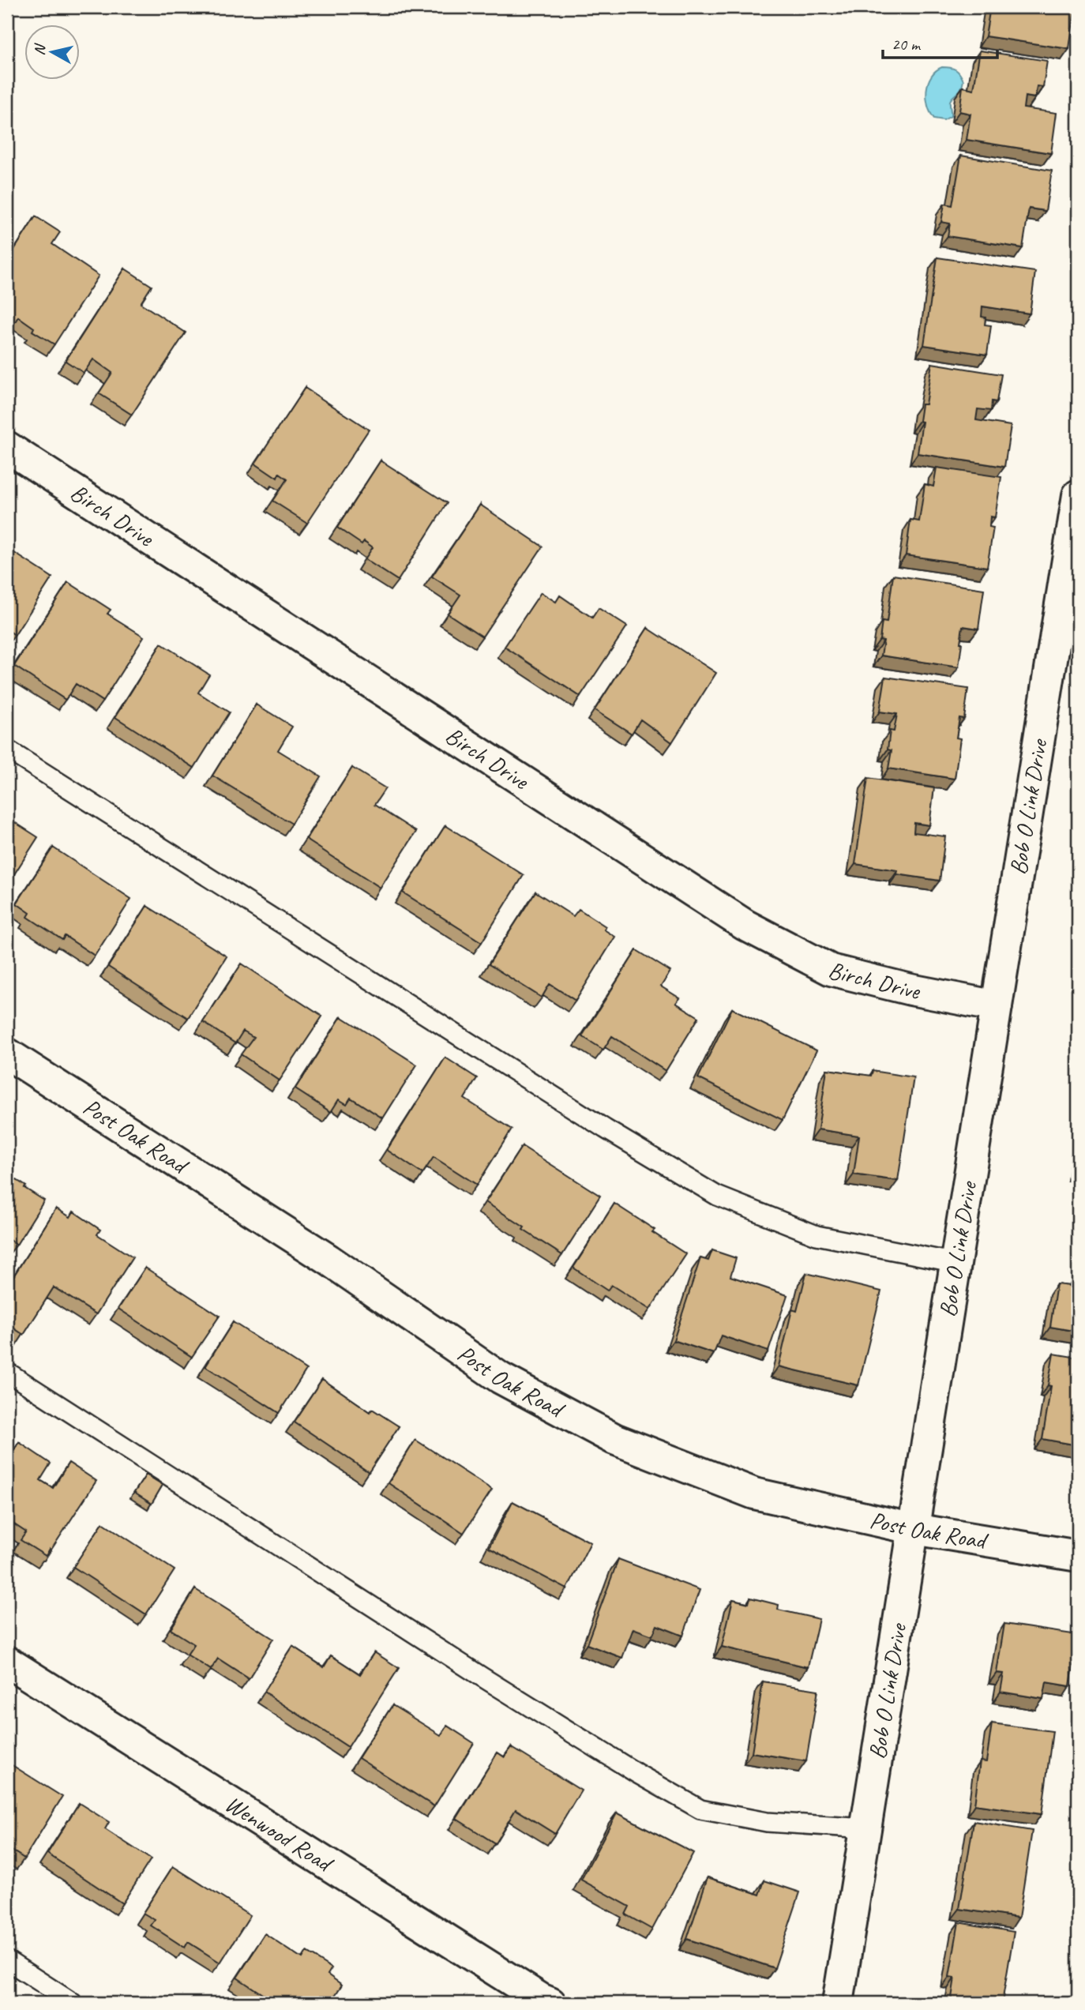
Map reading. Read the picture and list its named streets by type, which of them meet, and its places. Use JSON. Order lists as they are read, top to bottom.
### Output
{
  "streets": {
    "street": [
      "Birch Drive",
      "Bob O Link Drive",
      "Post Oak Road",
      "Wenwood Road"
    ]
  },
  "crossings": [
    ["Birch Drive", "Bob O Link Drive"],
    ["Bob O Link Drive", "Post Oak Road"]
  ],
  "scale_bar": "20 m",
  "north": "left"
}
